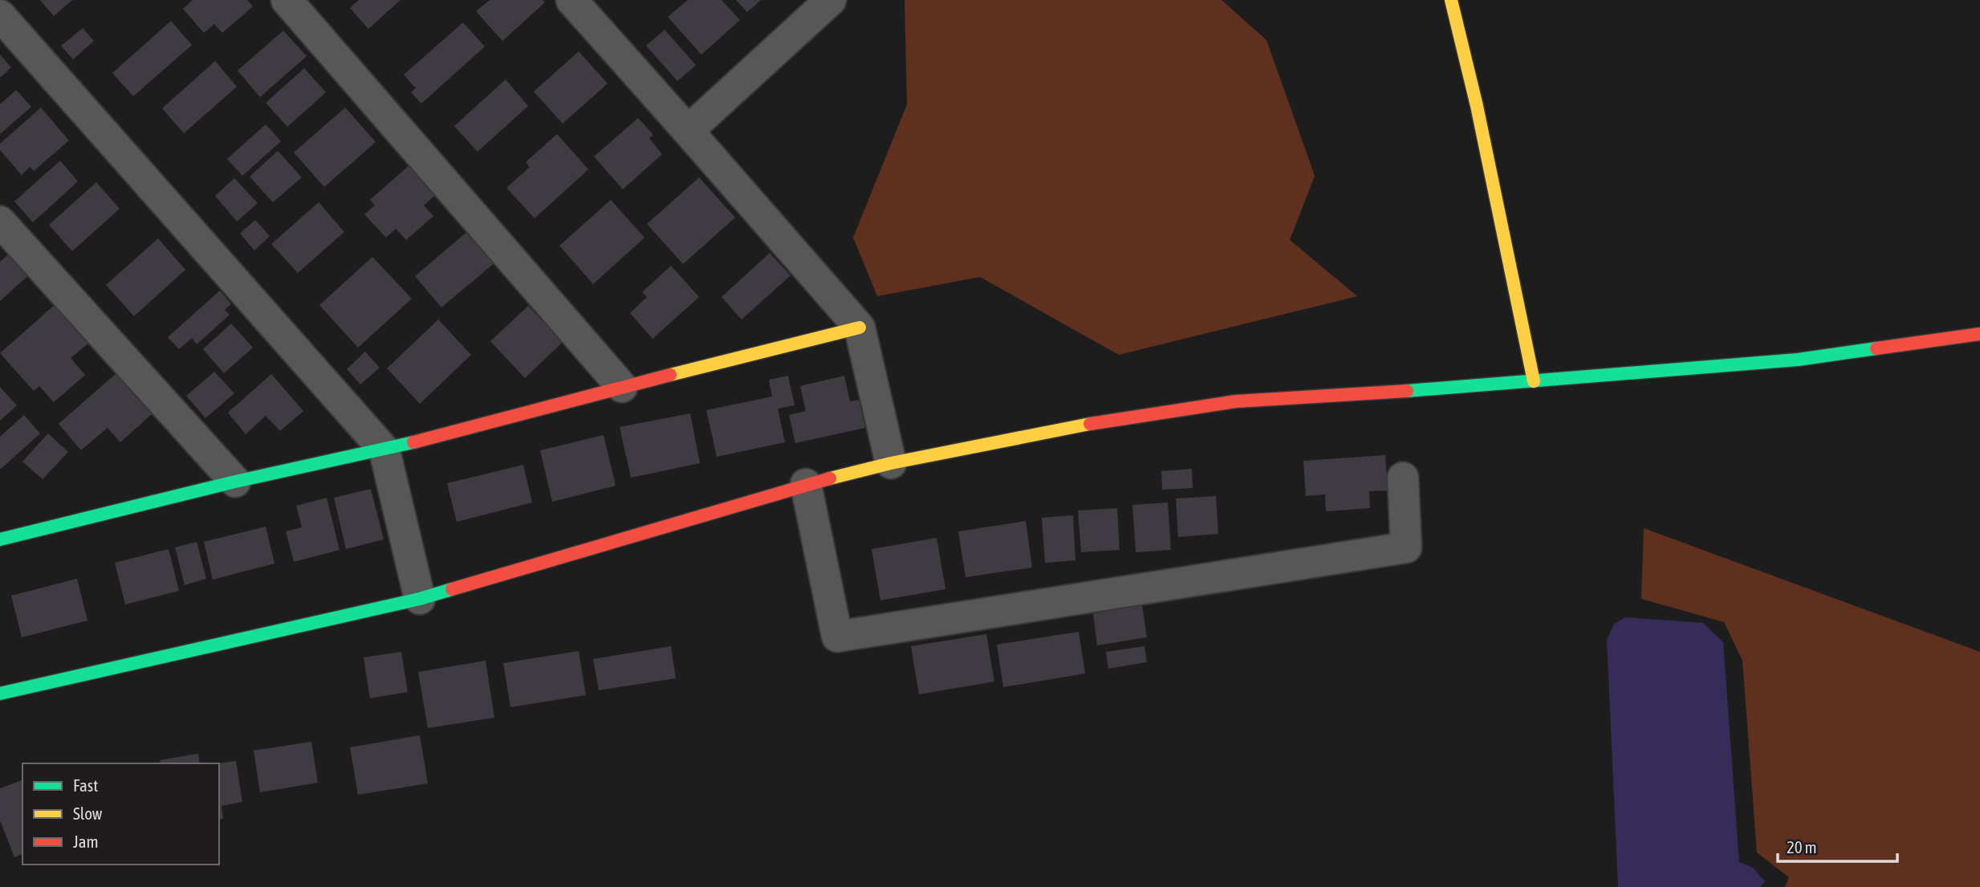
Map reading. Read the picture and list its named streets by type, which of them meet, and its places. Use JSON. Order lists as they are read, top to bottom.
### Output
{
  "legend": ["Fast", "Slow", "Jam"],
  "scale_bar": "20 m"
}
